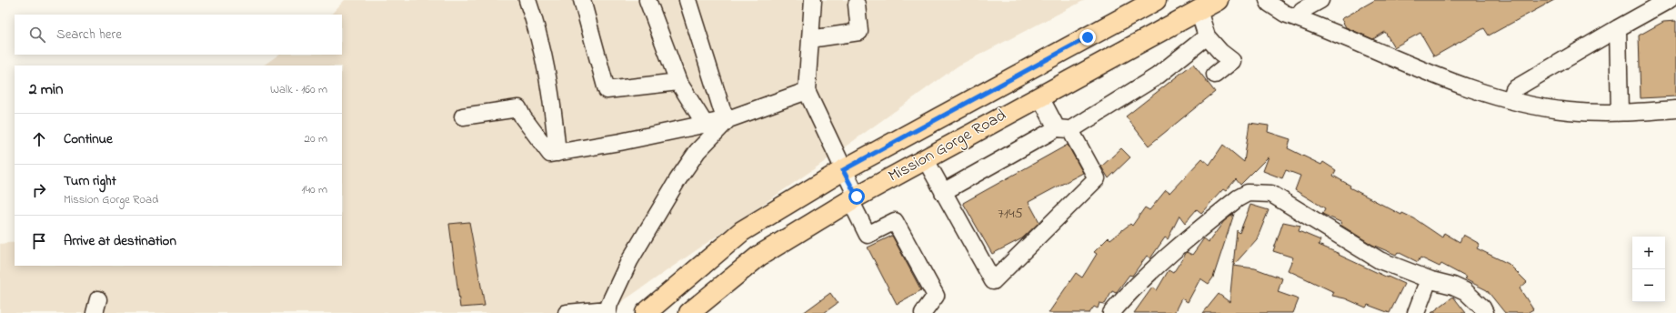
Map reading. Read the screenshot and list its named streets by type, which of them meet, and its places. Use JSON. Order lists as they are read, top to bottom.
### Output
{
  "streets": {
    "main road": ["Mission Gorge Road"]
  },
  "house_numbers": ["7145"],
  "page": {
    "search": "Search here",
    "heading": ["2 min", "Walk · 160 m"],
    "list": [
      ["Continue", "20 m"],
      ["Turn right", "Mission Gorge Road", "140 m"],
      "Arrive at destination"
    ],
    "map_buttons": ["+", "−"]
  }
}
